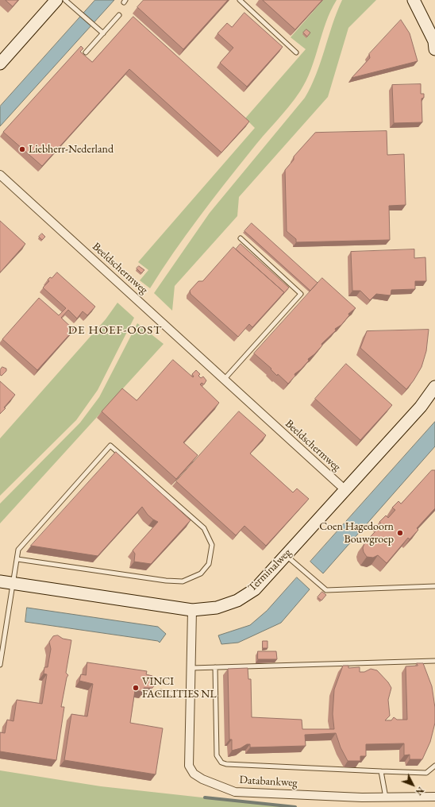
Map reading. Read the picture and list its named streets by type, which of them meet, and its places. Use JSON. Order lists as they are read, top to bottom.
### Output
{
  "streets": {
    "street": ["Beeldschermweg", "Terminalweg", "Databankweg"]
  },
  "crossings": [
    ["Beeldschermweg", "Terminalweg"],
    ["Terminalweg", "Databankweg"]
  ],
  "districts": ["DE HOEF-OOST"],
  "places": ["Liebherr-Nederland", "Coen Hagedoorn Bouwgroep", "VINCI FACILITIES NL"],
  "north": "bottom right"
}
